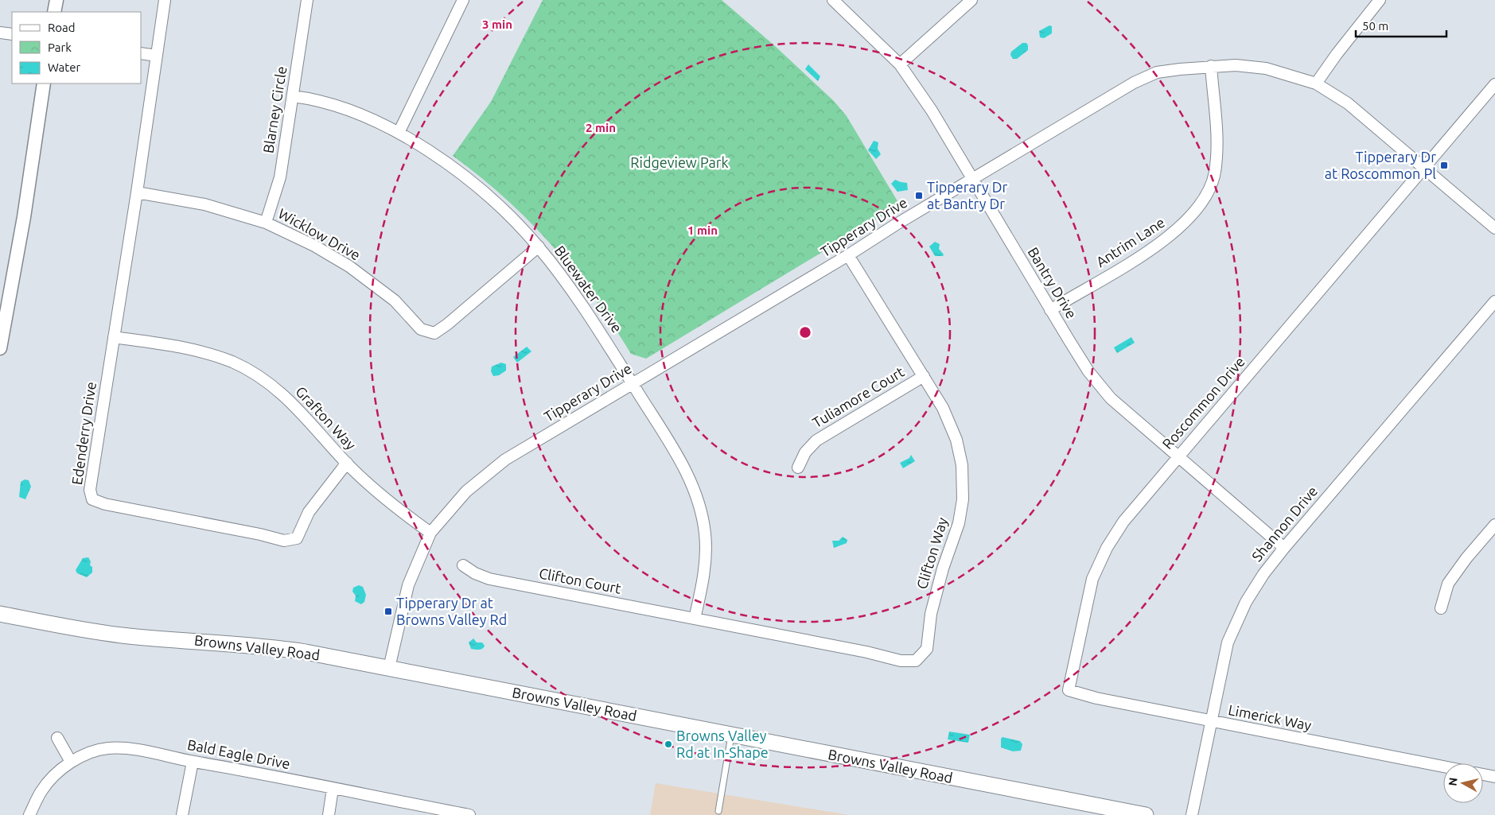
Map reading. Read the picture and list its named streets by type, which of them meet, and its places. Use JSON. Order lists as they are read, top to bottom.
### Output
{
  "streets": {
    "main road": ["Browns Valley Road"],
    "street": [
      "Blarney Circle",
      "Tipperary Drive",
      "Wicklow Drive",
      "Antrim Lane",
      "Bantry Drive",
      "Bluewater Drive",
      "Tuliamore Court",
      "Roscommon Drive",
      "Grafton Way",
      "Edenderry Drive",
      "Shannon Drive",
      "Clifton Way",
      "Clifton Court",
      "Limerick Way",
      "Bald Eagle Drive"
    ]
  },
  "crossings": [
    ["Blarney Circle", "Wicklow Drive"],
    ["Blarney Circle", "Bluewater Drive"],
    ["Tipperary Drive", "Antrim Lane"],
    ["Tipperary Drive", "Bantry Drive"],
    ["Tipperary Drive", "Bluewater Drive"],
    ["Tipperary Drive", "Roscommon Drive"],
    ["Tipperary Drive", "Grafton Way"],
    ["Tipperary Drive", "Clifton Way"],
    ["Tipperary Drive", "Browns Valley Road"],
    ["Wicklow Drive", "Bluewater Drive"],
    ["Wicklow Drive", "Edenderry Drive"],
    ["Antrim Lane", "Bantry Drive"],
    ["Bantry Drive", "Roscommon Drive"],
    ["Bantry Drive", "Shannon Drive"],
    ["Bluewater Drive", "Clifton Way"],
    ["Bluewater Drive", "Clifton Court"],
    ["Tuliamore Court", "Clifton Way"],
    ["Roscommon Drive", "Limerick Way"],
    ["Grafton Way", "Edenderry Drive"],
    ["Shannon Drive", "Limerick Way"],
    ["Clifton Way", "Clifton Court"]
  ],
  "parks": ["Ridgeview Park"],
  "places": {
    "transit": ["Tipperary Dr at Roscommon Pl", "Tipperary Dr at Bantry Dr", "Tipperary Dr at Browns Valley Rd"],
    "other": ["Browns Valley Rd at In-Shape"]
  },
  "legend": ["Road", "Park", "Water"],
  "scale_bar": "50 m",
  "north": "left",
  "rings": ["3 min", "2 min", "1 min"]
}
